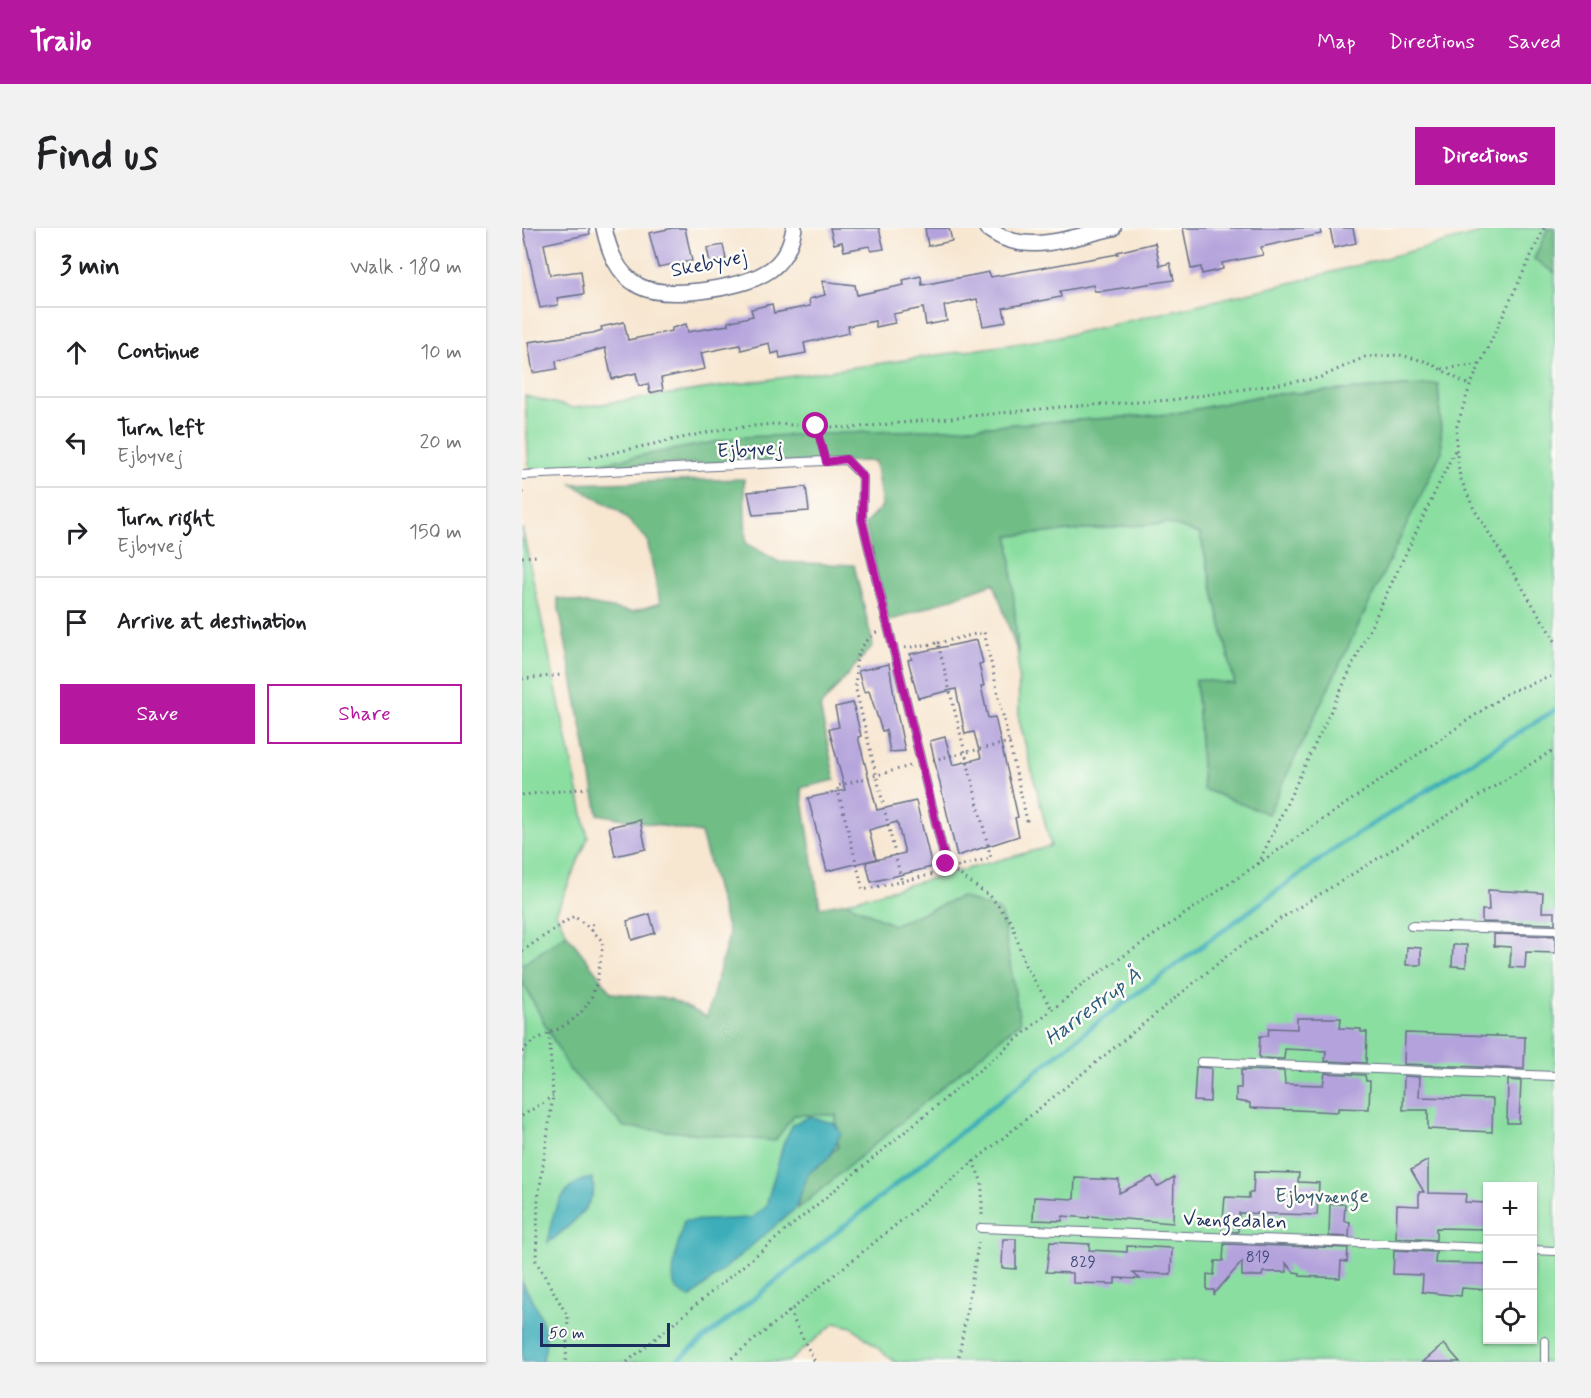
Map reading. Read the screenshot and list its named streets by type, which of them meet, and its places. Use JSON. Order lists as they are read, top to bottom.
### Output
{
  "streets": {
    "street": ["Skebyvej"],
    "lane": ["Ejbyvej", "Vængedalen"]
  },
  "water": ["Harrestrup Å"],
  "parks": ["Ejbyvænge"],
  "house_numbers": ["819", "829"],
  "scale_bar": "50 m",
  "page": {
    "header": "Trailo",
    "nav": ["Map", "Directions", "Saved"],
    "buttons": [
      "Directions",
      ["Save", "Share"]
    ],
    "title": "Find us",
    "heading": ["3 min", "Walk · 180 m"],
    "list": [
      ["Continue", "10 m"],
      ["Turn left", "Ejbyvej", "20 m"],
      ["Turn right", "Ejbyvej", "150 m"],
      "Arrive at destination"
    ],
    "map_buttons": ["+", "−"],
    "scale": "50 m"
  }
}
